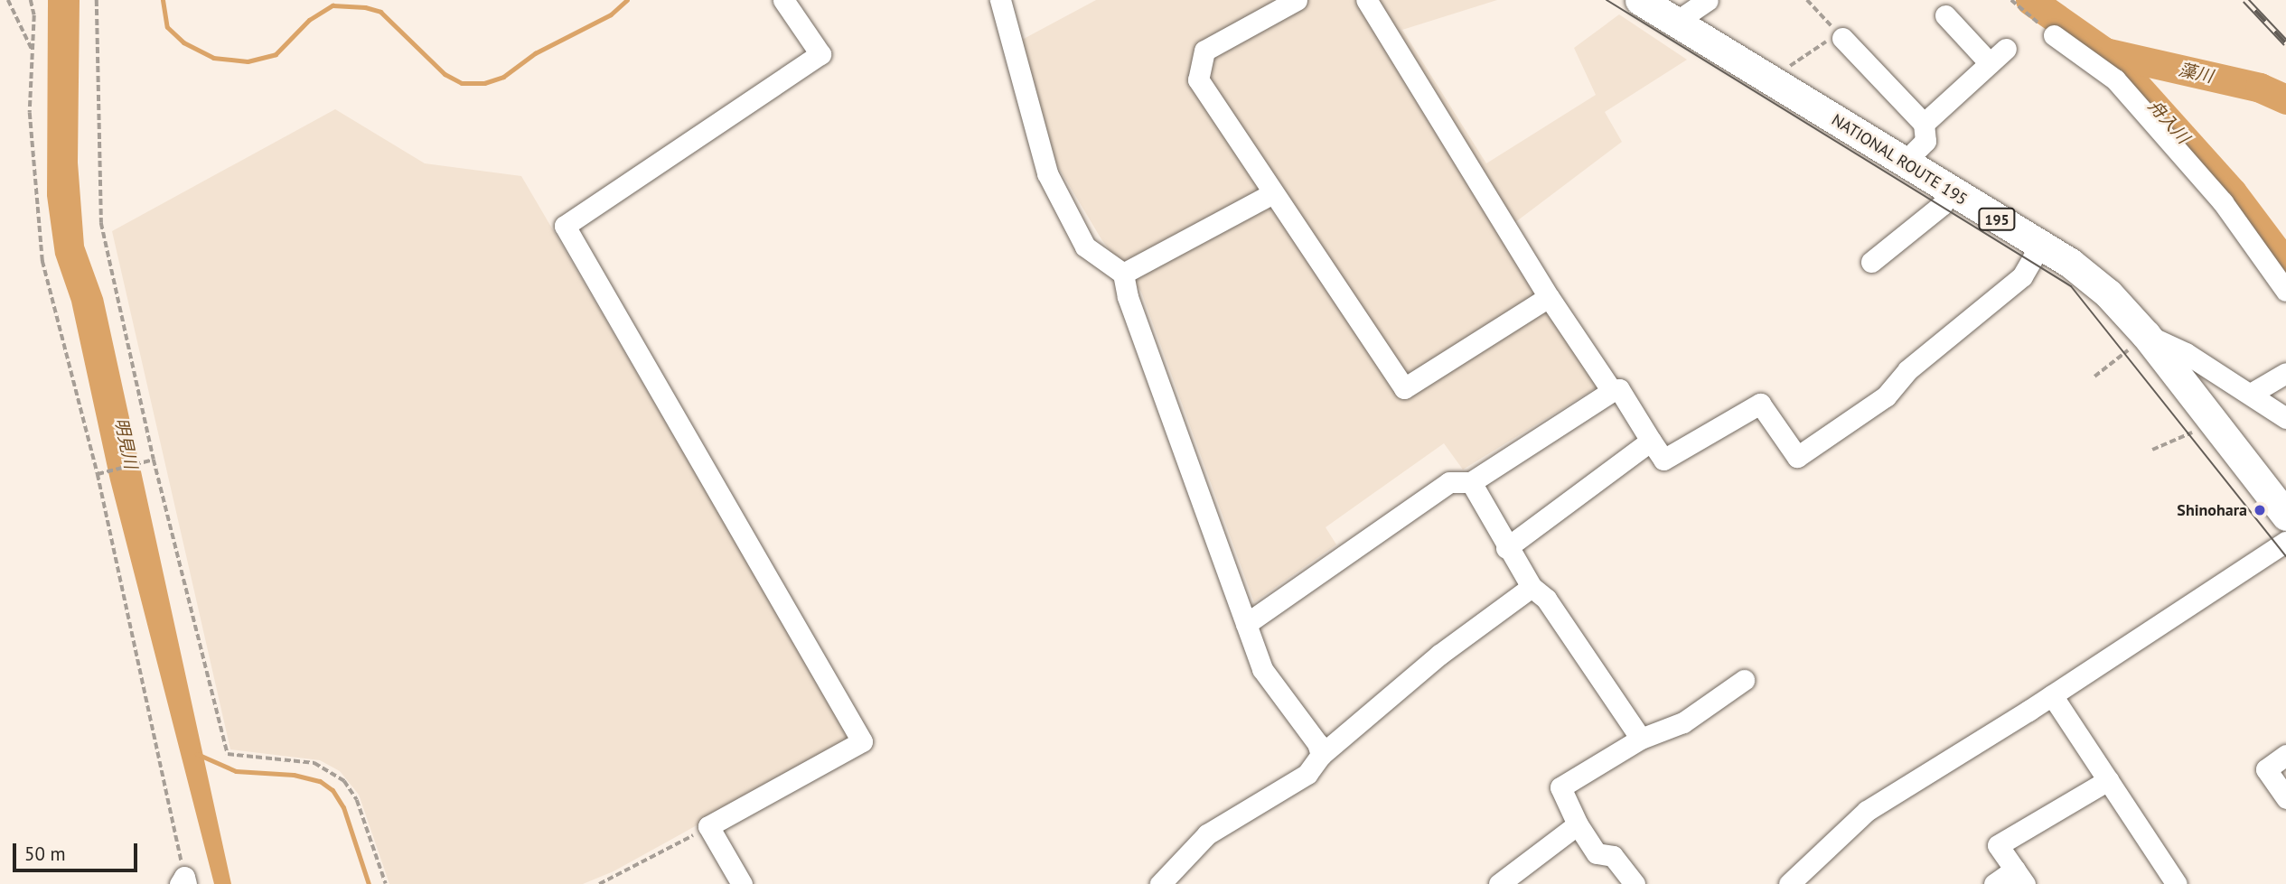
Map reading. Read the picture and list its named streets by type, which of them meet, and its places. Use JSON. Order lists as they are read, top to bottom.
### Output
{
  "streets": {
    "highway": ["NATIONAL ROUTE 195", "195"]
  },
  "water": ["藻川", "舟入川", "明見川"],
  "places": ["Shinohara"],
  "scale_bar": "50 m"
}
